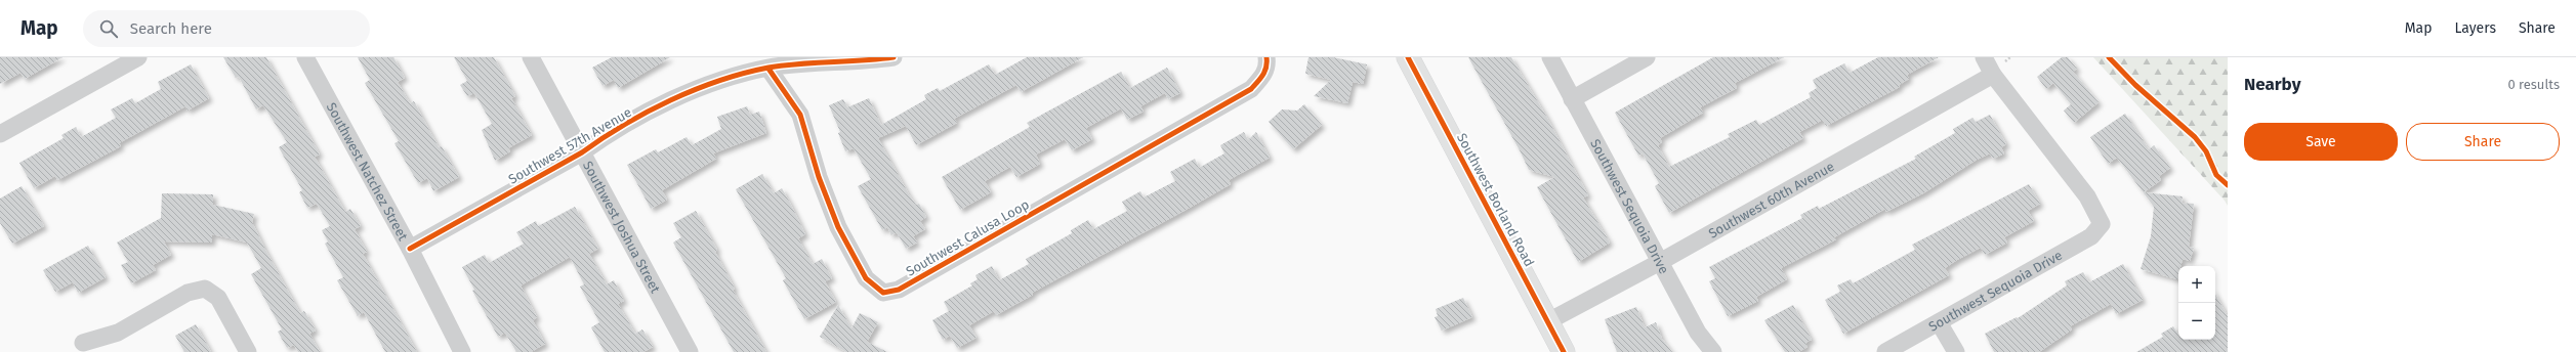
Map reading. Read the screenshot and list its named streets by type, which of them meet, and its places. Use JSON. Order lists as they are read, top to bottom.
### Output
{
  "streets": {
    "main road": ["Southwest Borland Road"],
    "street": [
      "Southwest 57th Avenue",
      "Southwest Natchez Street",
      "Southwest 60th Avenue",
      "Southwest Sequoia Drive",
      "Southwest Joshua Street",
      "Southwest Calusa Loop"
    ]
  },
  "crossings": [
    ["Southwest 57th Avenue", "Southwest Natchez Street"],
    ["Southwest 57th Avenue", "Southwest Joshua Street"],
    ["Southwest 57th Avenue", "Southwest Calusa Loop"],
    ["Southwest Borland Road", "Southwest 60th Avenue"],
    ["Southwest 60th Avenue", "Southwest Sequoia Drive"]
  ],
  "page": {
    "header": "Map",
    "search": "Search here",
    "nav": ["Map", "Layers", "Share"],
    "heading": ["Nearby", "0 results"],
    "buttons": ["Save", "Share"],
    "map_buttons": ["+", "−"]
  }
}
